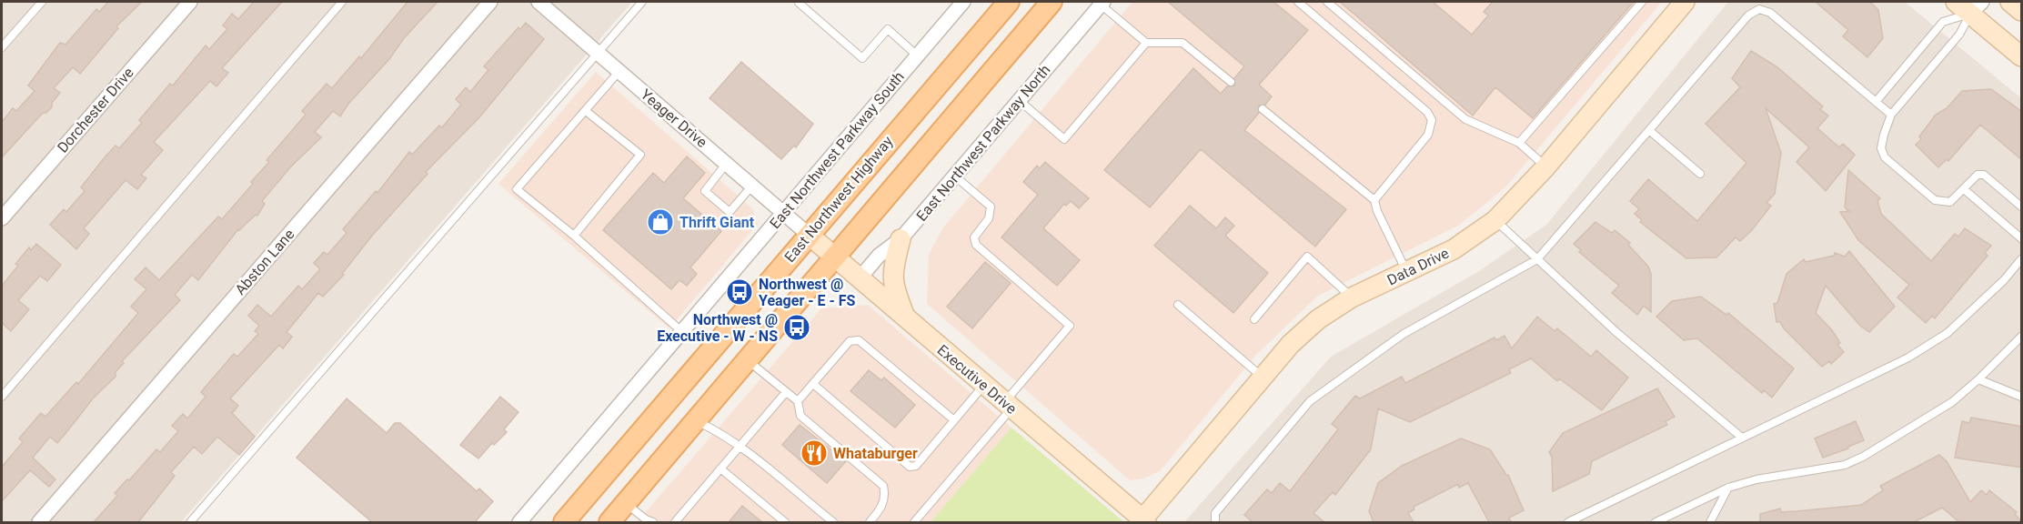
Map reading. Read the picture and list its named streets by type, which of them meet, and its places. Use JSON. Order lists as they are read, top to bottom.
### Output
{
  "streets": {
    "main road": ["East Northwest Highway"],
    "street": [
      "Dorchester Drive",
      "Yeager Drive",
      "East Northwest Parkway North",
      "East Northwest Parkway South",
      "Abston Lane",
      "Data Drive",
      "Executive Drive"
    ]
  },
  "crossings": [
    ["Yeager Drive", "East Northwest Parkway South"],
    ["Yeager Drive", "East Northwest Highway"],
    ["Yeager Drive", "Executive Drive"],
    ["East Northwest Parkway North", "Executive Drive"],
    ["East Northwest Highway", "Executive Drive"],
    ["Data Drive", "Executive Drive"]
  ],
  "places": {
    "shop": ["Thrift Giant"],
    "bus stop": ["Northwest @ Yeager - E - FS", "Northwest @ Executive - W - NS"],
    "restaurant": ["Whataburger"]
  }
}
